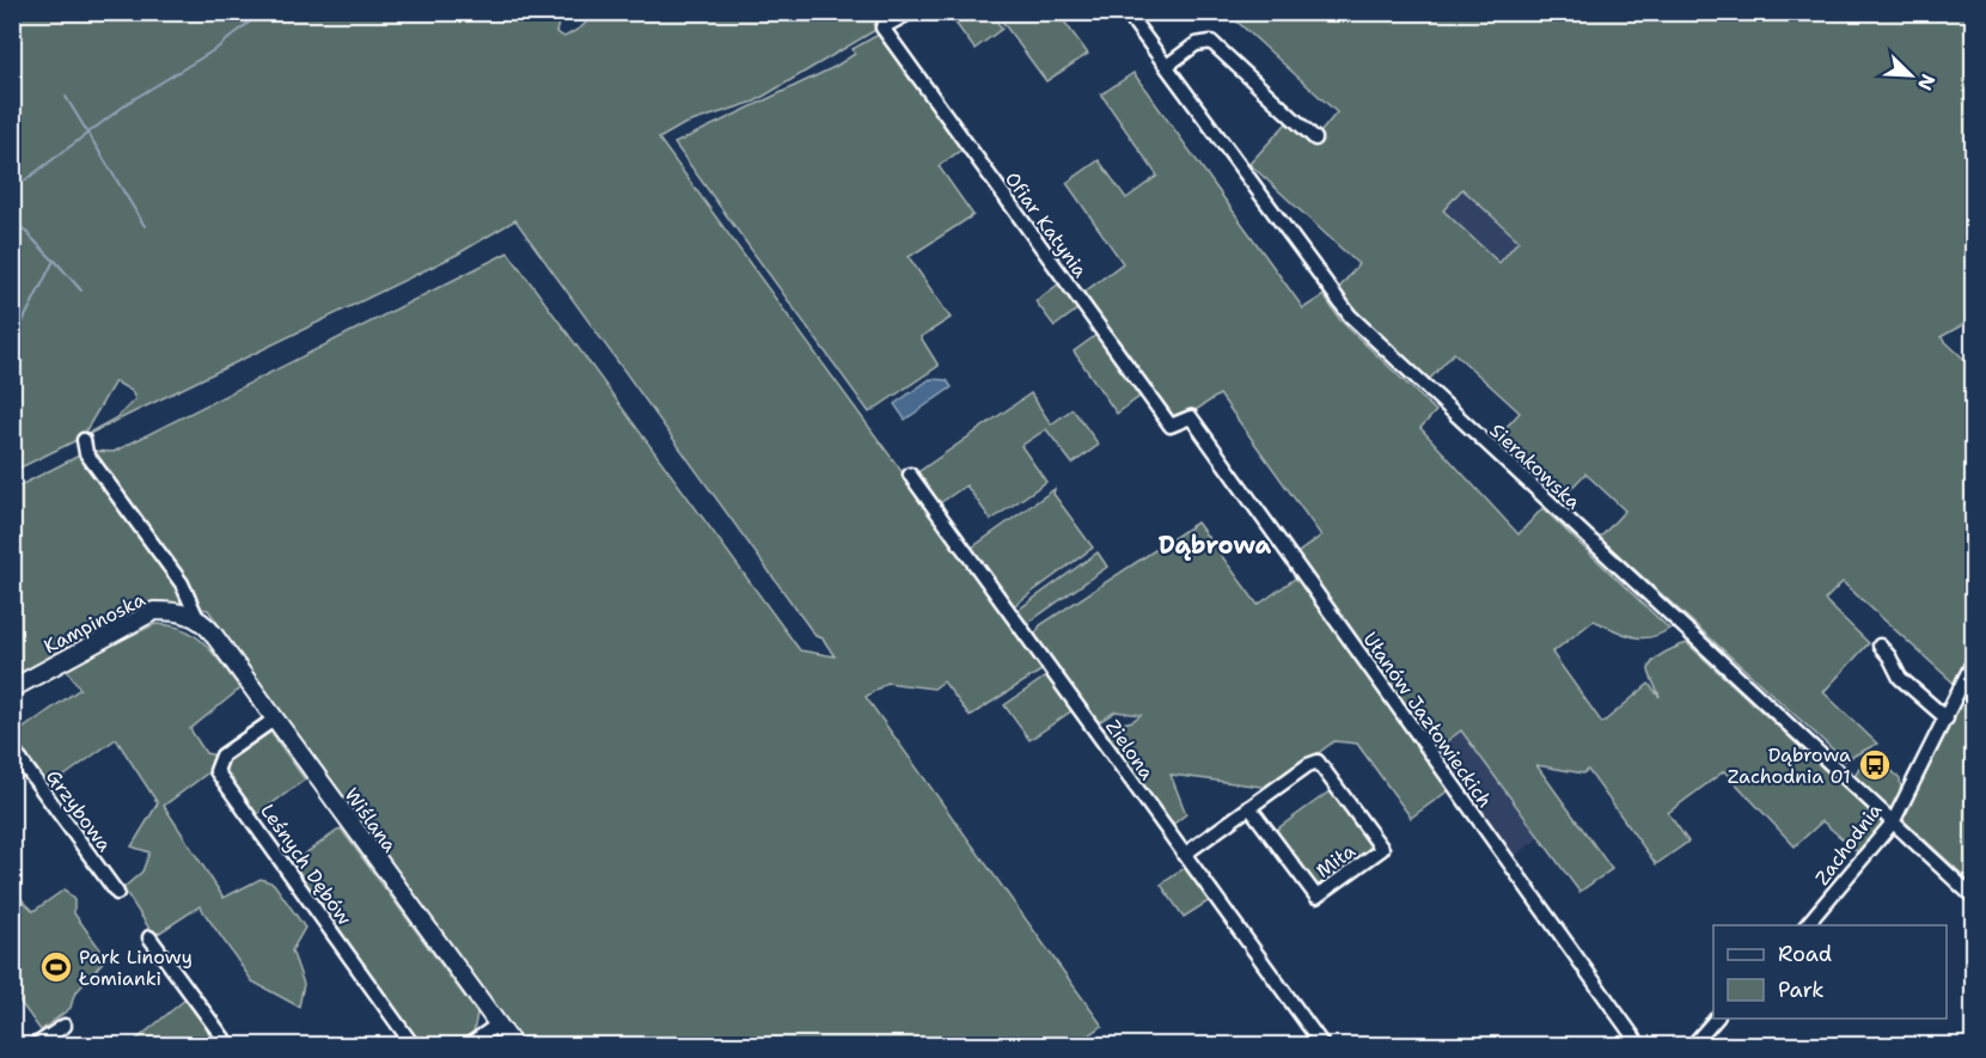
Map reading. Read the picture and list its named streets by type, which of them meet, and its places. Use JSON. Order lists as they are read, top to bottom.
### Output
{
  "streets": {
    "main road": ["Kampinoska", "Wiślana"],
    "street": [
      "Ofiar Katynia",
      "Sierakowska",
      "Ułanów Jazłowieckich",
      "Zielona",
      "Grzybowa",
      "Zachodnia",
      "Miła",
      "Leśnych Dębów"
    ]
  },
  "crossings": [
    ["Ofiar Katynia", "Ułanów Jazłowieckich"],
    ["Sierakowska", "Zachodnia"],
    ["Kampinoska", "Wiślana"],
    ["Zielona", "Miła"],
    ["Wiślana", "Leśnych Dębów"]
  ],
  "districts": ["Dąbrowa"],
  "places": {
    "bus stop": ["Dąbrowa Zachodnia 01"],
    "sports": ["Park Linowy Łomianki"]
  },
  "legend": ["Road", "Park"],
  "north": "bottom right"
}
